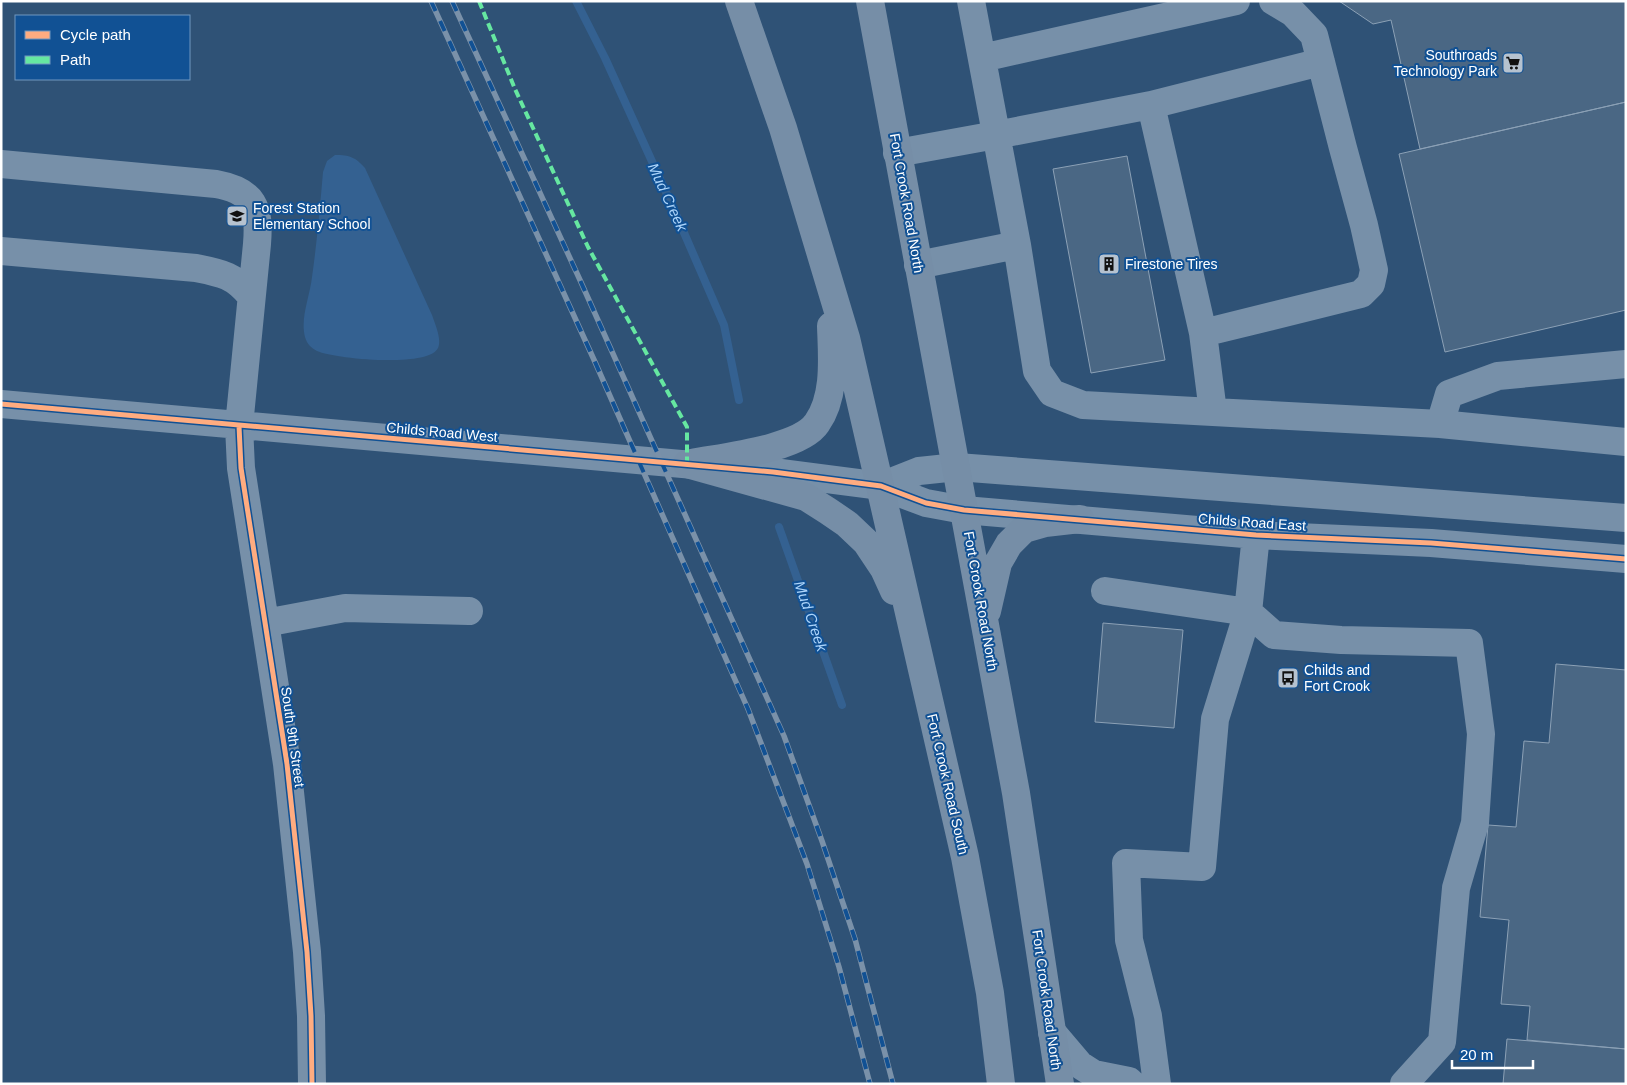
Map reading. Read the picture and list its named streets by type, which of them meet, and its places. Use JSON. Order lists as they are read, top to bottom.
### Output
{
  "streets": {
    "main road": ["Fort Crook Road North", "Fort Crook Road South"],
    "street": ["Childs Road West", "Childs Road East", "South 9th Street"]
  },
  "crossings": [
    ["Fort Crook Road North", "Childs Road East"],
    ["Childs Road West", "Childs Road East"],
    ["Childs Road West", "South 9th Street"],
    ["Childs Road West", "Fort Crook Road South"],
    ["Childs Road East", "Fort Crook Road South"]
  ],
  "water": ["Mud Creek"],
  "places": {
    "supermarket": ["Southroads Technology Park"],
    "school or university": ["Forest Station Elementary School"],
    "building": ["Firestone Tires"],
    "bus stop": ["Childs and Fort Crook"]
  },
  "legend": ["Cycle path", "Path"],
  "scale_bar": "20 m"
}
